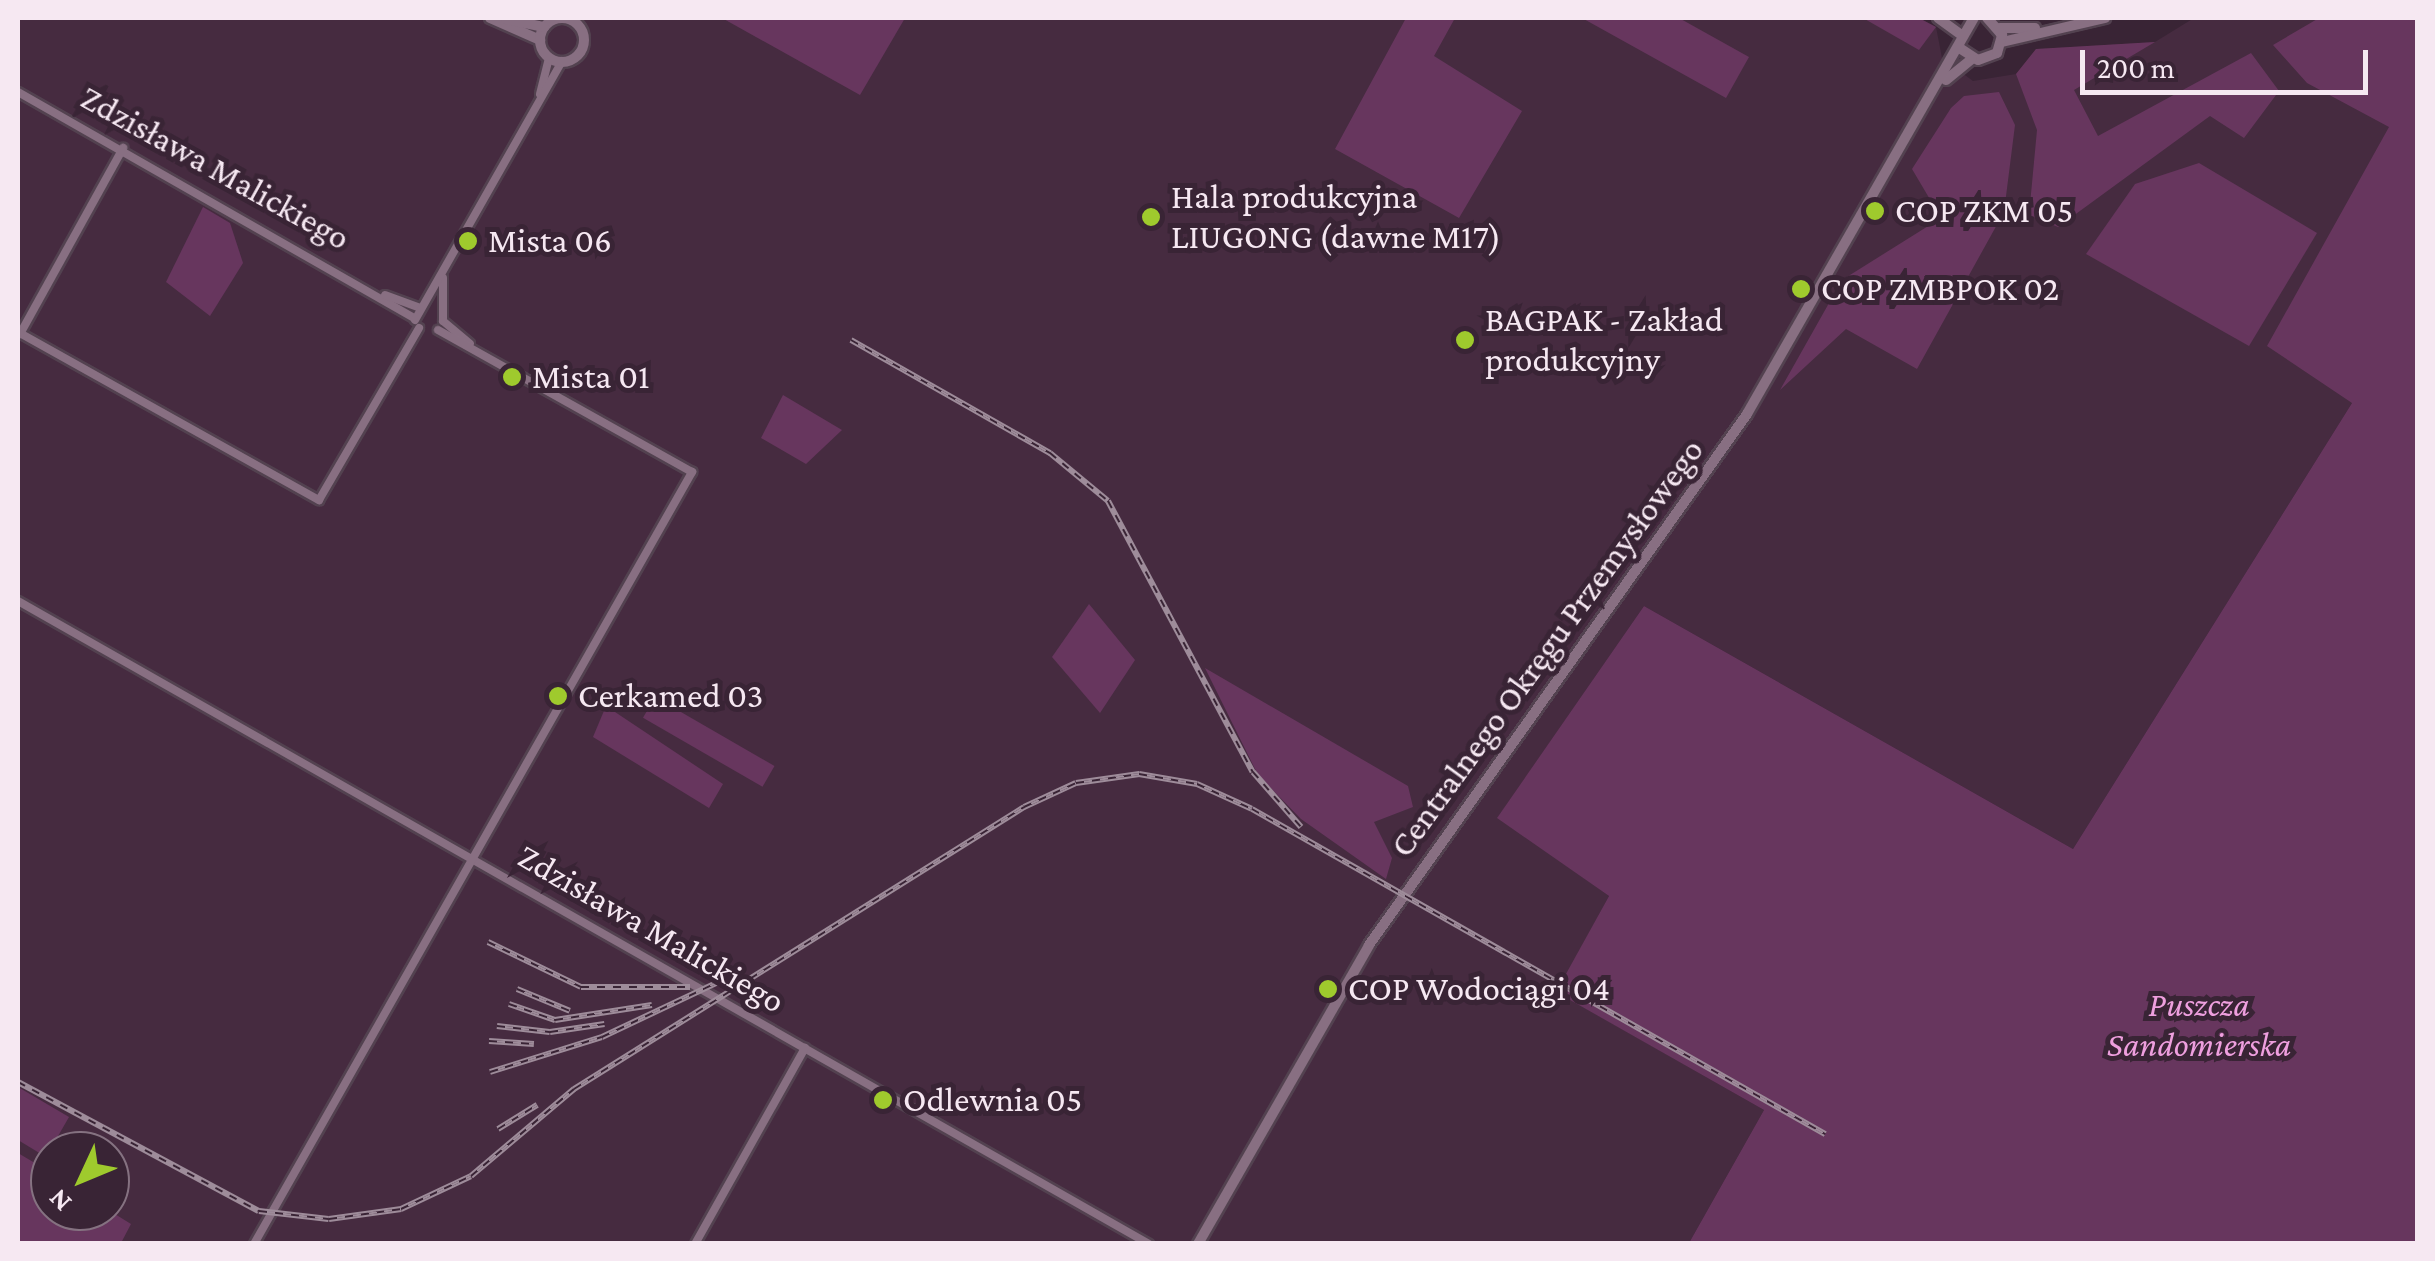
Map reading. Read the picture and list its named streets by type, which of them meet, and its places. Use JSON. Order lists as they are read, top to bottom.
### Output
{
  "streets": {
    "street": ["Zdzisława Malickiego", "Centralnego Okręgu Przemysłowego"]
  },
  "parks": ["Puszcza Sandomierska"],
  "places": [
    "COP ZKM 05",
    "Hala produkcyjna LIUGONG (dawne M17)",
    "Mista 06",
    "COP ZMBPOK 02",
    "BAGPAK - Zakład produkcyjny",
    "Mista 01",
    "Cerkamed 03",
    "COP Wodociągi 04",
    "Odlewnia 05"
  ],
  "scale_bar": "200 m",
  "north": "bottom left"
}
